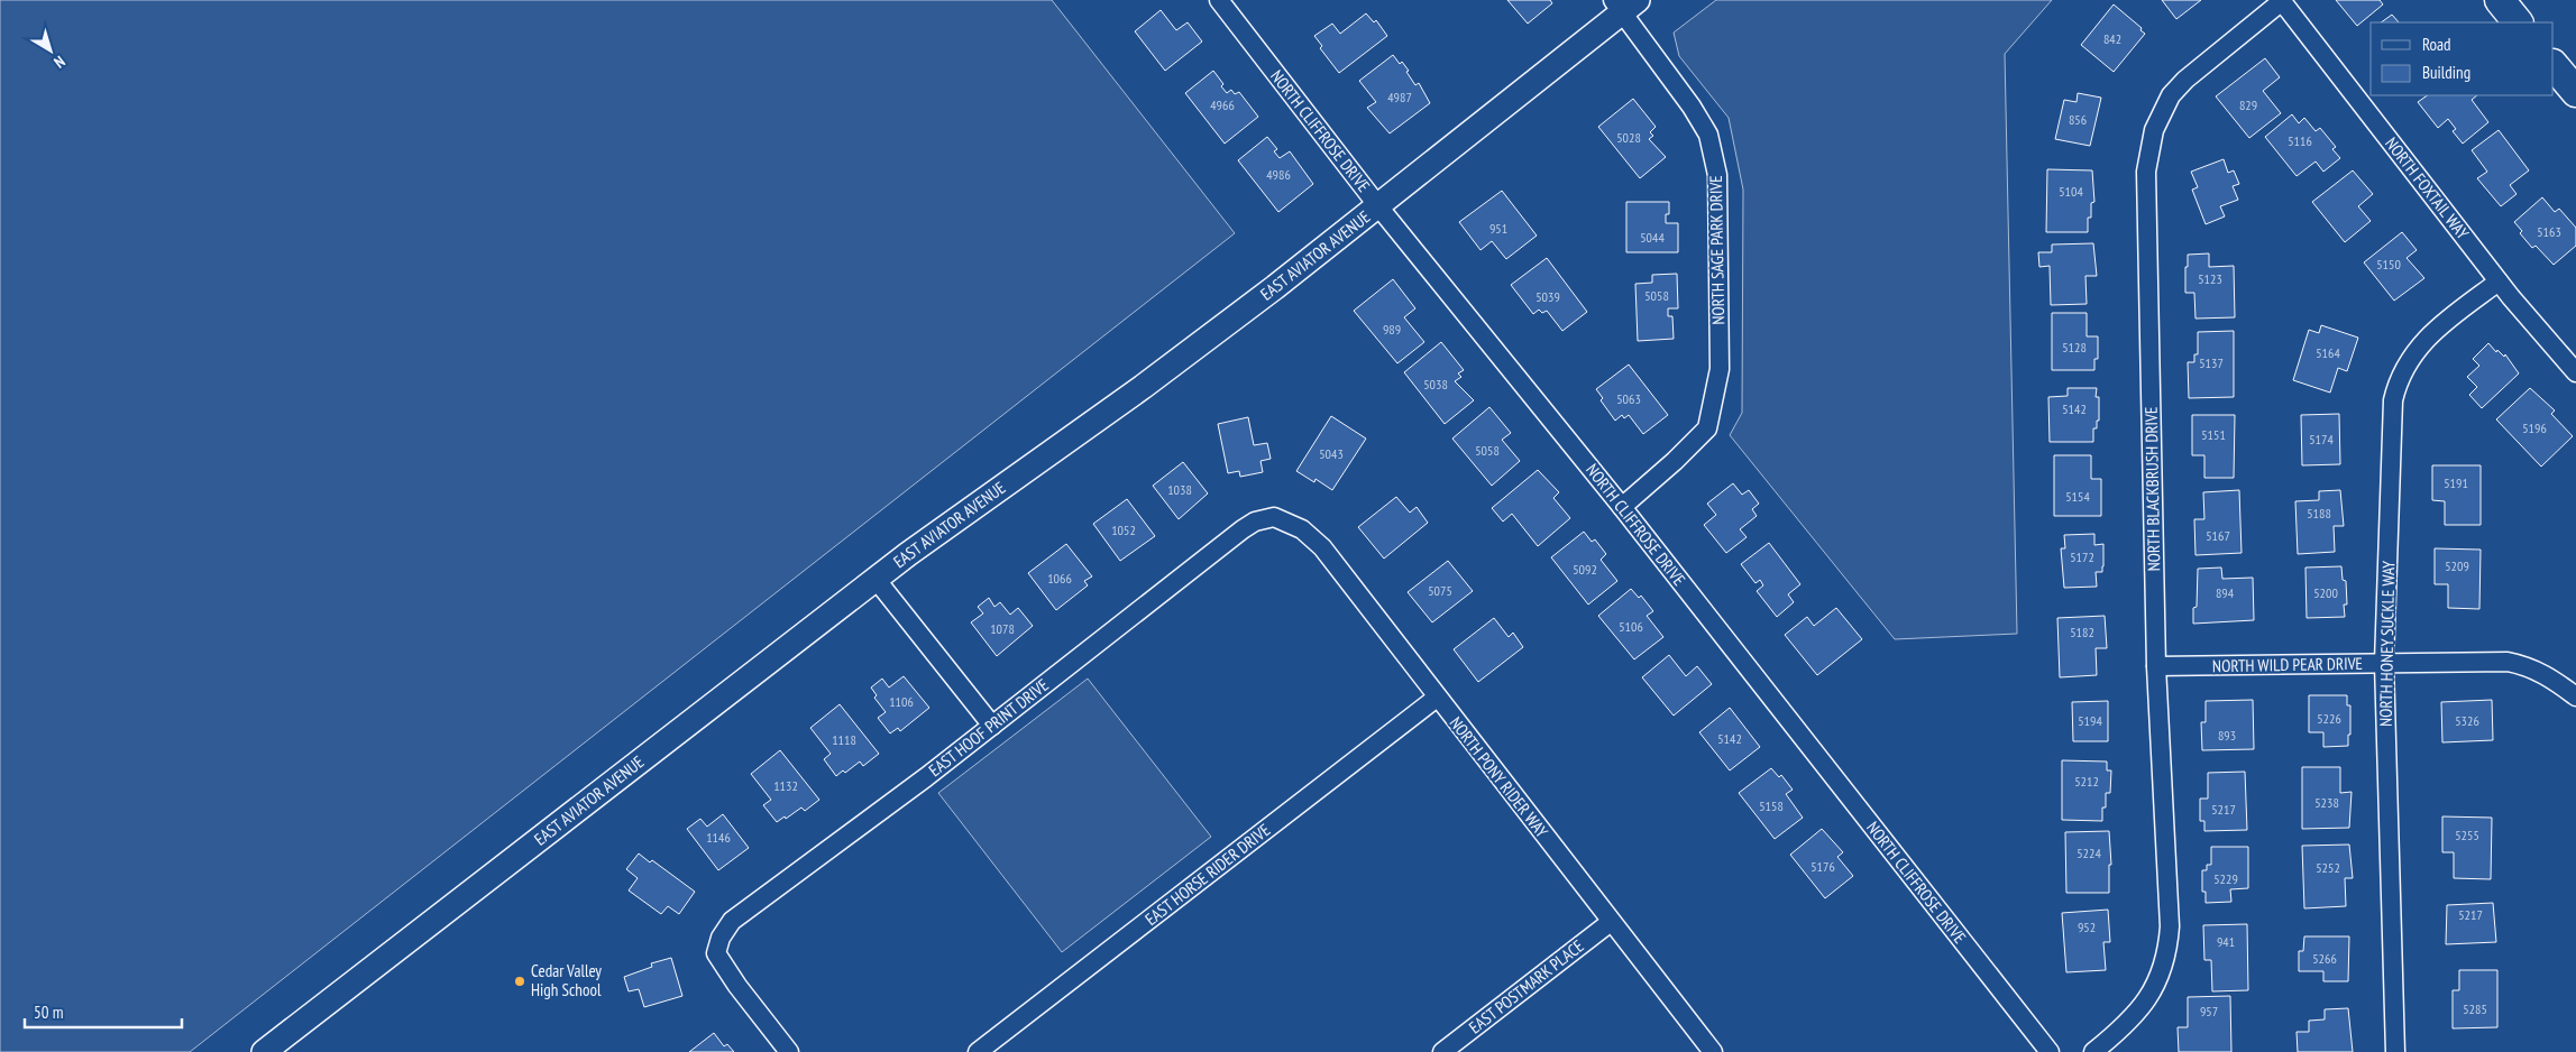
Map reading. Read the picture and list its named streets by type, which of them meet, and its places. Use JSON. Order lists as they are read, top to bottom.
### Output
{
  "streets": {
    "street": [
      "NORTH CLIFFROSE DRIVE",
      "NORTH FOXTAIL WAY",
      "NORTH SAGE PARK DRIVE",
      "EAST AVIATOR AVENUE",
      "NORTH BLACKBRUSH DRIVE",
      "NORTH HONEY SUCKLE WAY",
      "NORTH WILD PEAR DRIVE",
      "EAST HOOF PRINT DRIVE",
      "NORTH PONY RIDER WAY",
      "EAST HORSE RIDER DRIVE",
      "EAST POSTMARK PLACE"
    ]
  },
  "crossings": [
    ["NORTH CLIFFROSE DRIVE", "NORTH SAGE PARK DRIVE"],
    ["NORTH CLIFFROSE DRIVE", "EAST AVIATOR AVENUE"],
    ["NORTH FOXTAIL WAY", "NORTH BLACKBRUSH DRIVE"],
    ["NORTH FOXTAIL WAY", "NORTH HONEY SUCKLE WAY"],
    ["NORTH SAGE PARK DRIVE", "EAST AVIATOR AVENUE"],
    ["NORTH BLACKBRUSH DRIVE", "NORTH WILD PEAR DRIVE"],
    ["NORTH HONEY SUCKLE WAY", "NORTH WILD PEAR DRIVE"],
    ["EAST HOOF PRINT DRIVE", "NORTH PONY RIDER WAY"],
    ["NORTH PONY RIDER WAY", "EAST HORSE RIDER DRIVE"],
    ["NORTH PONY RIDER WAY", "EAST POSTMARK PLACE"]
  ],
  "places": ["Cedar Valley High School"],
  "house_numbers": [
    "842",
    "4987",
    "4966",
    "829",
    "856",
    "5028",
    "5116",
    "4986",
    "5104",
    "951",
    "5163",
    "5044",
    "5150",
    "5123",
    "5058",
    "5039",
    "989",
    "5128",
    "5164",
    "5137",
    "5038",
    "5063",
    "5142",
    "5196",
    "5151",
    "5174",
    "5058",
    "5043",
    "5191",
    "1038",
    "5154",
    "5188",
    "1052",
    "5167",
    "5172",
    "5209",
    "5092",
    "1066",
    "5075",
    "894",
    "5200",
    "5106",
    "1078",
    "5182",
    "1106",
    "5226",
    "5194",
    "5326",
    "893",
    "5142",
    "1118",
    "5212",
    "1132",
    "5238",
    "5158",
    "5217",
    "5255",
    "1146",
    "5224",
    "5176",
    "5252",
    "5229",
    "5217",
    "952",
    "941",
    "5266",
    "5285",
    "957"
  ],
  "legend": ["Road", "Building"],
  "scale_bar": "50 m",
  "north": "bottom right"
}
